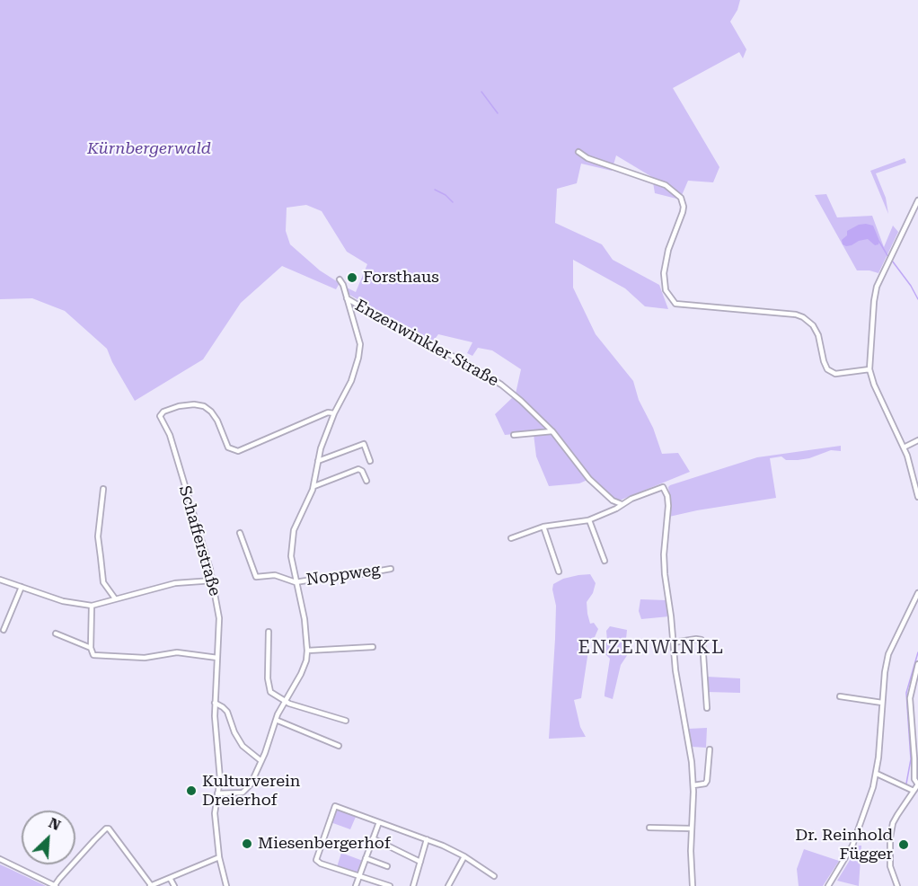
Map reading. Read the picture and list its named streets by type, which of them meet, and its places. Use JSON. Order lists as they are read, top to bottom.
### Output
{
  "streets": {
    "street": ["Enzenwinkler Straße", "Schafferstraße", "Noppweg"]
  },
  "districts": ["ENZENWINKL"],
  "parks": ["Kürnbergerwald"],
  "places": [
    "Forsthaus",
    "Kulturverein Dreierhof",
    "Miesenbergerhof",
    "Dr. Reinhold Függer"
  ],
  "north": "top right"
}
